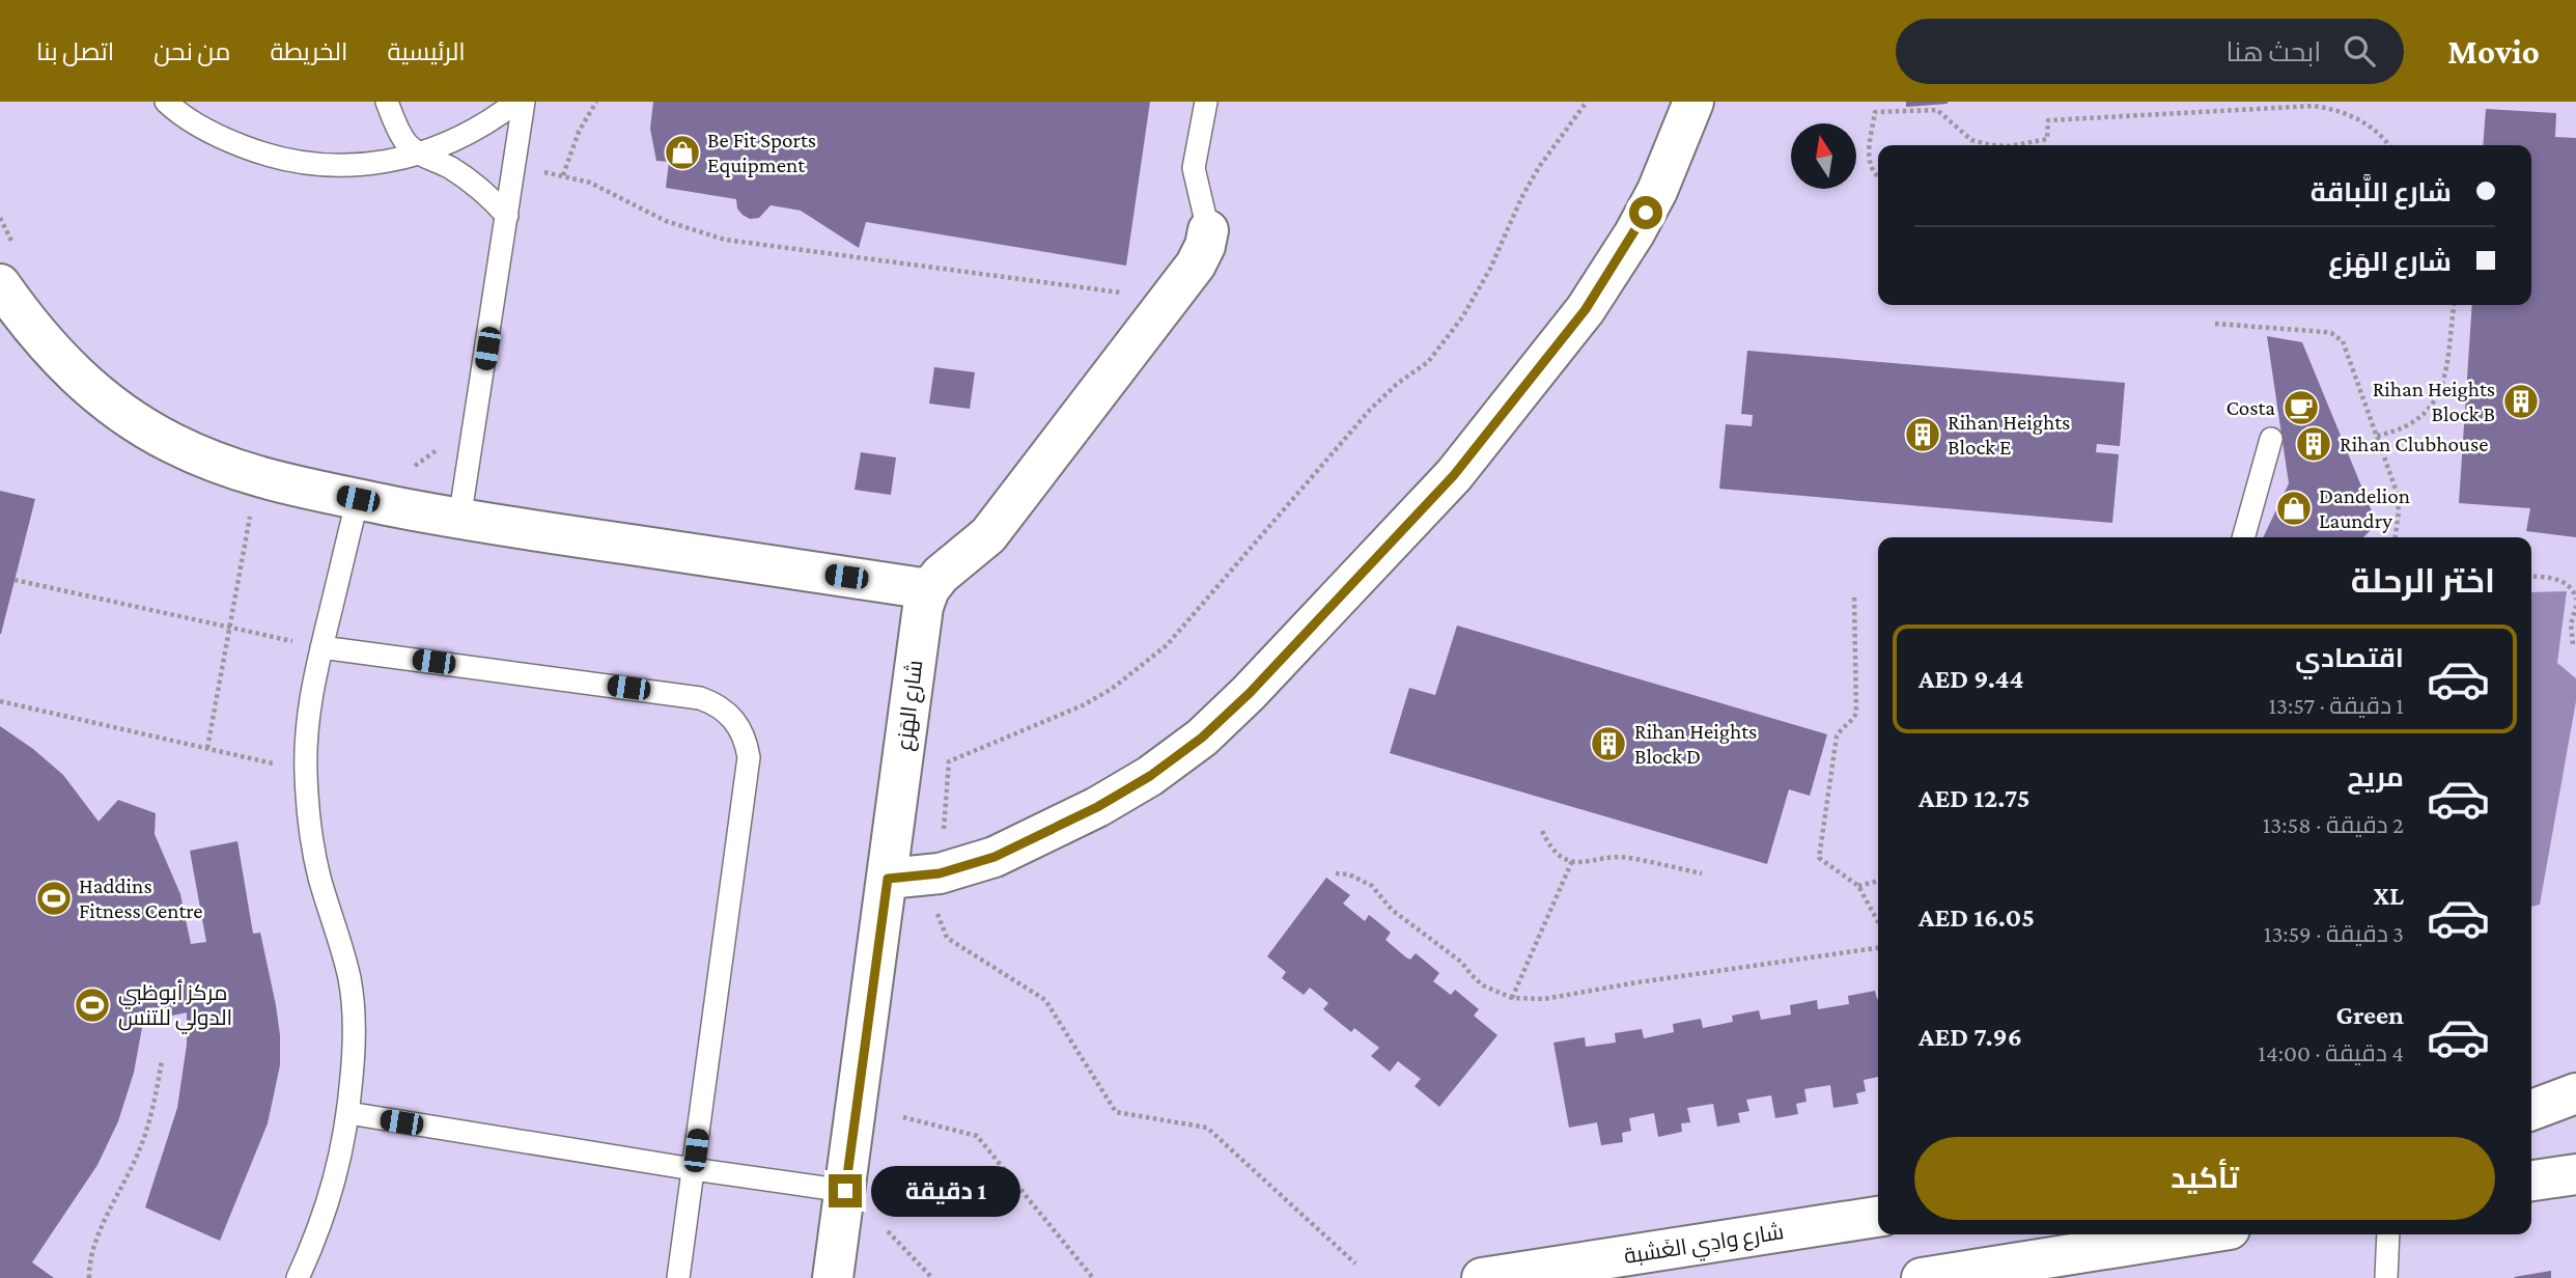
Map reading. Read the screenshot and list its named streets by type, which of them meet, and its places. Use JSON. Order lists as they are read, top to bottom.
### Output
{
  "streets": {
    "street": ["شارع الهَزع", "شارع وادِي الغَشبة"]
  },
  "places": {
    "shop": ["Be Fit Sports Equipment", "Dandelion Laundry"],
    "building": [
      "Rihan Heights Block B",
      "Rihan Heights Block E",
      "Rihan Clubhouse",
      "Rihan Heights Block D"
    ],
    "cafe": ["Costa"],
    "sports": ["Haddins Fitness Centre", "مركز أبوظبي الدولي للتنس"]
  },
  "north": "top",
  "page": {
    "header": "Movio",
    "search": "ابحث هنا",
    "nav": [
      "الرئيسية",
      "الخريطة",
      "من نحن",
      "اتصل بنا"
    ],
    "banner": ["شارع اللَّباقة", "شارع الهَزع"],
    "heading": "اختر الرحلة",
    "list": [
      {
        "name": "اقتصادي",
        "note": "1 دقيقة · 13:57",
        "value": "AED 9.44"
      },
      {
        "name": "مريح",
        "note": "2 دقيقة · 13:58",
        "value": "AED 12.75"
      },
      {
        "name": "XL",
        "note": "3 دقيقة · 13:59",
        "value": "AED 16.05"
      },
      {
        "name": "Green",
        "note": "4 دقيقة · 14:00",
        "value": "AED 7.96"
      }
    ],
    "buttons": "تأكيد",
    "bubble": "1 دقيقة"
  }
}
